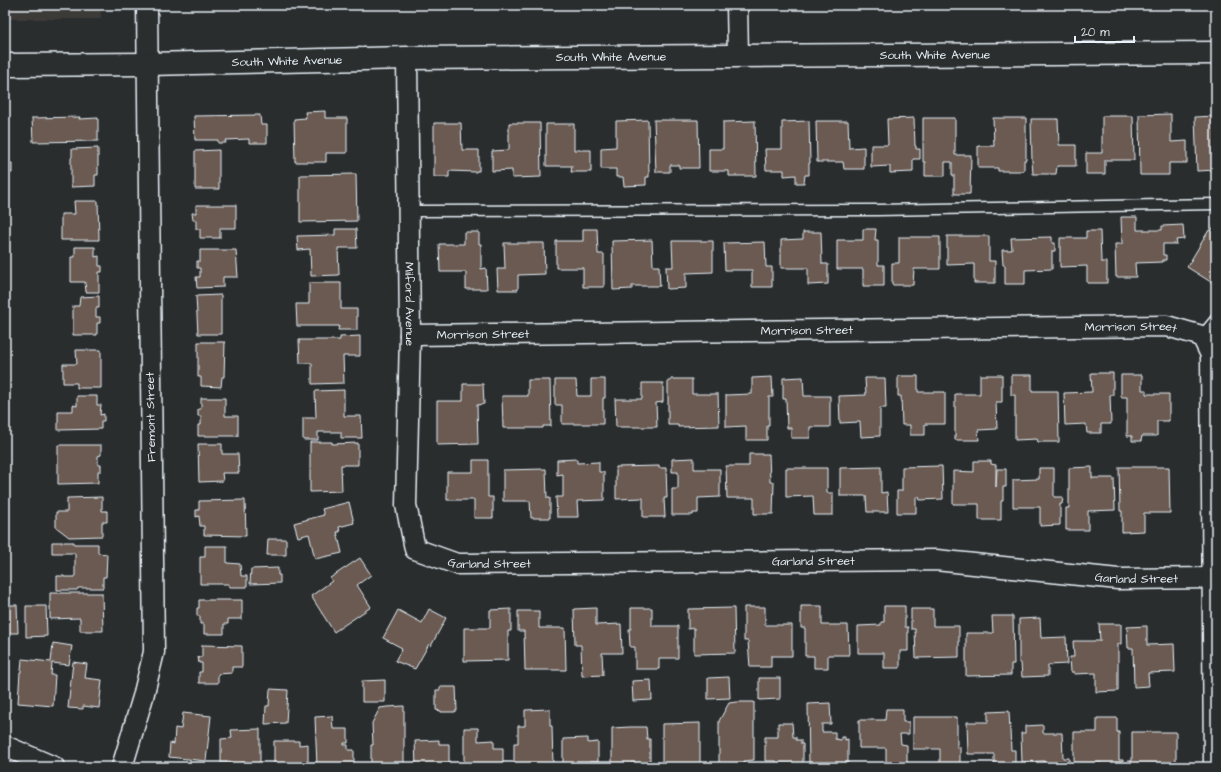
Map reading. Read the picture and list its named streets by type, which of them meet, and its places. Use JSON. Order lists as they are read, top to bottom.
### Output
{
  "streets": {
    "street": [
      "South White Avenue",
      "Milford Avenue",
      "Morrison Street",
      "Fremont Street",
      "Garland Street"
    ]
  },
  "crossings": [
    ["South White Avenue", "Milford Avenue"],
    ["South White Avenue", "Fremont Street"],
    ["Milford Avenue", "Morrison Street"],
    ["Milford Avenue", "Garland Street"]
  ],
  "scale_bar": "20 m"
}
